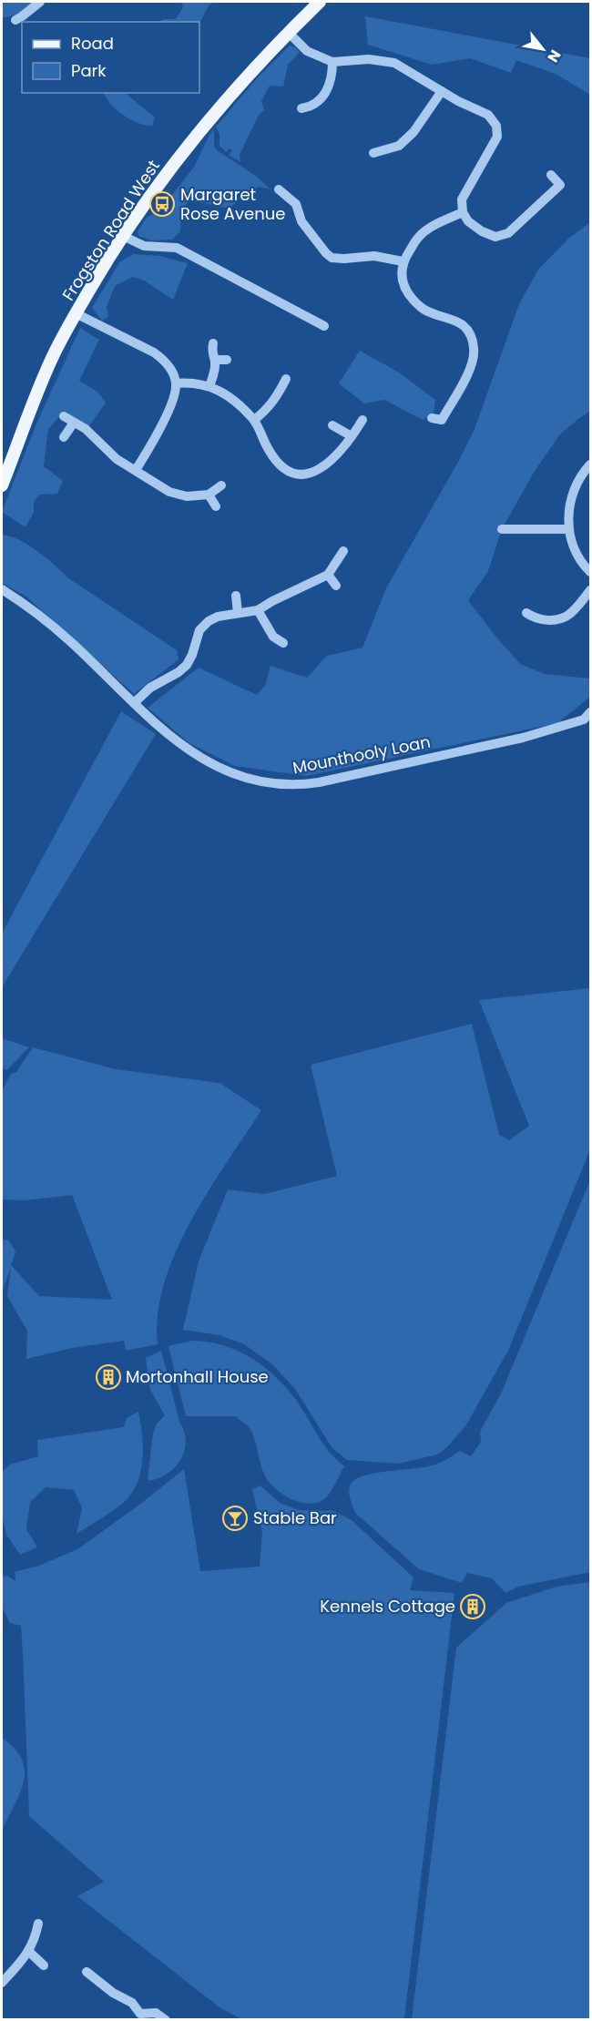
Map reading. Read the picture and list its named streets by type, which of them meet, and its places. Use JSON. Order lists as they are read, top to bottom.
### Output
{
  "streets": {
    "main road": ["Frogston Road West"],
    "street": ["Mounthooly Loan"]
  },
  "places": {
    "bus stop": ["Margaret Rose Avenue"],
    "building": ["Mortonhall House", "Kennels Cottage"],
    "bar": ["Stable Bar"]
  },
  "legend": ["Road", "Park"],
  "north": "bottom right"
}
